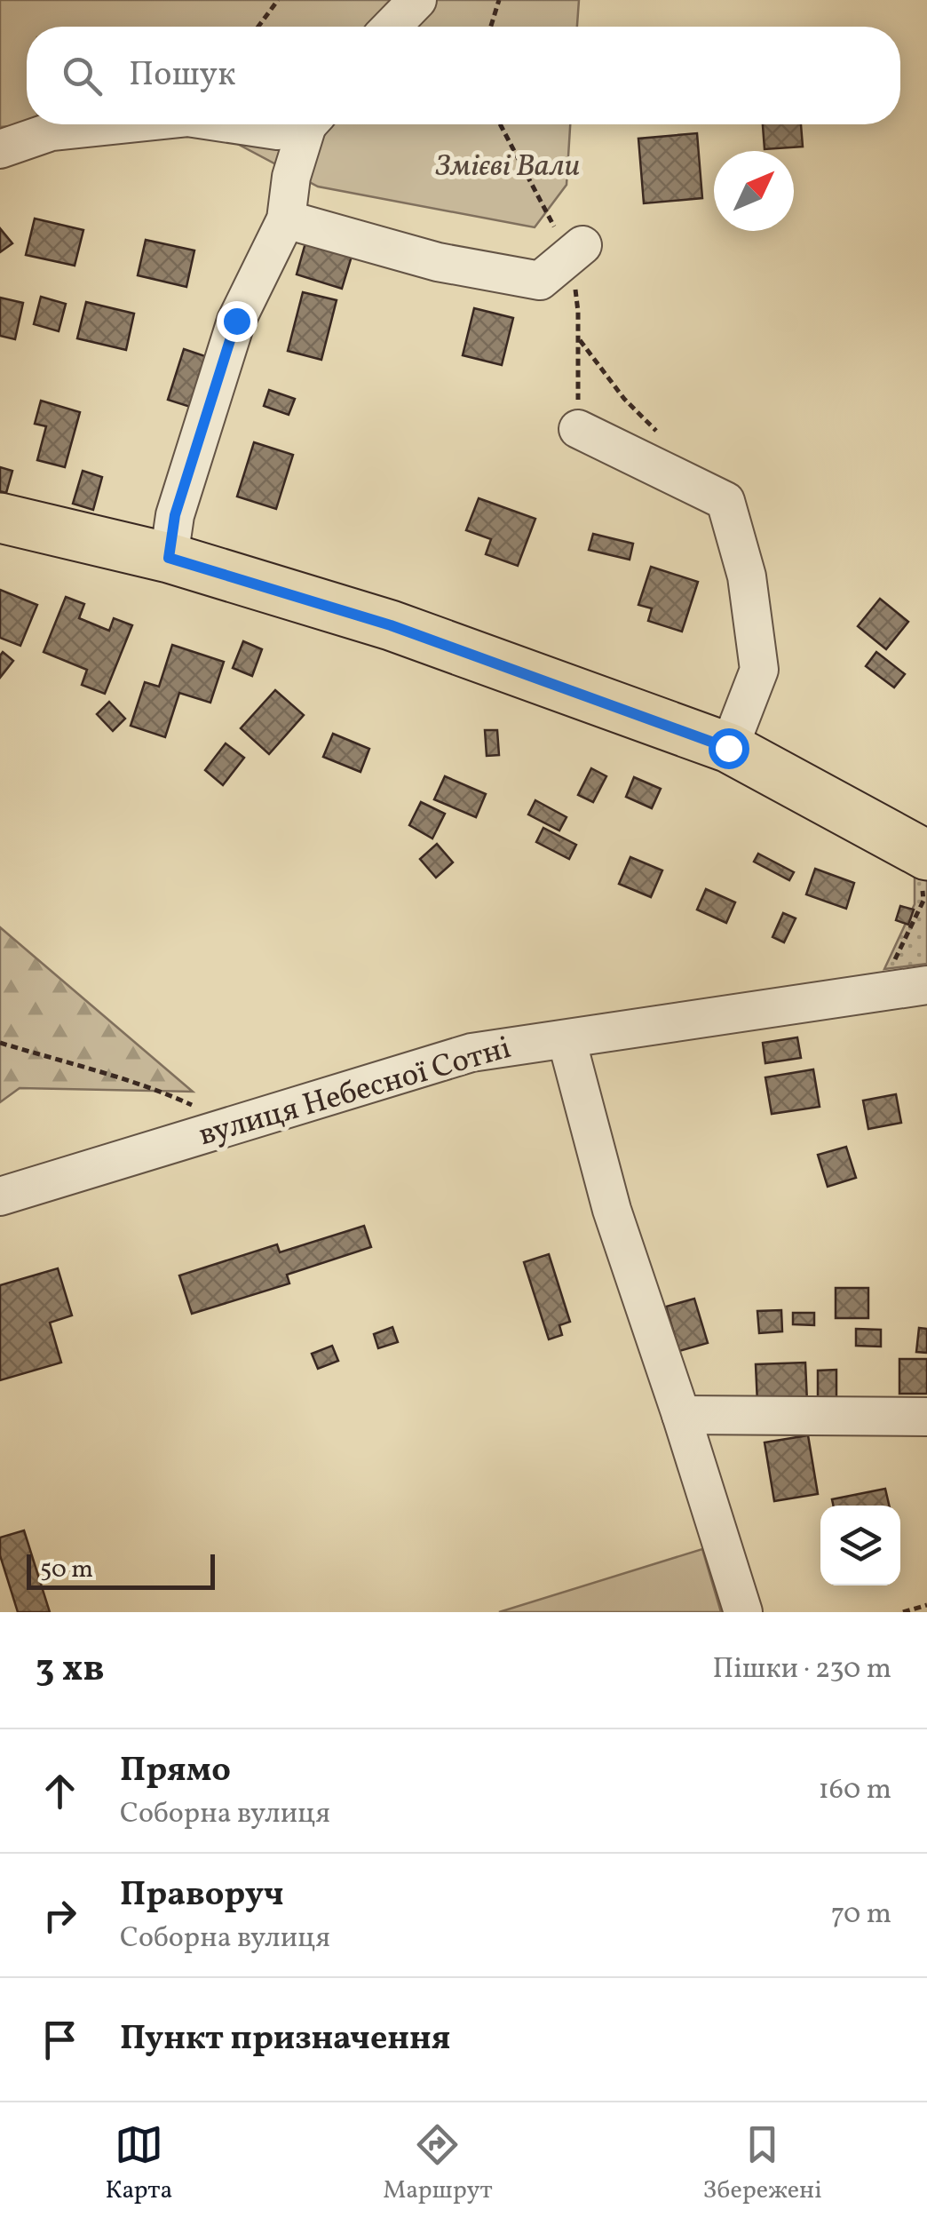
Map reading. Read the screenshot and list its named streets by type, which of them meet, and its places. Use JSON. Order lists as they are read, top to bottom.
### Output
{
  "streets": {
    "street": ["вулиця Небесної Сотні"]
  },
  "parks": ["Змієві Вали"],
  "scale_bar": "50 m",
  "north": "top right",
  "page": {
    "search": "Пошук",
    "scale": "50 m",
    "heading": ["3 хв", "Пішки · 230 m"],
    "list": [
      ["Прямо", "Соборна вулиця", "160 m"],
      ["Праворуч", "Соборна вулиця", "70 m"],
      "Пункт призначення"
    ],
    "nav": ["Карта", "Маршрут", "Збережені"]
  }
}
